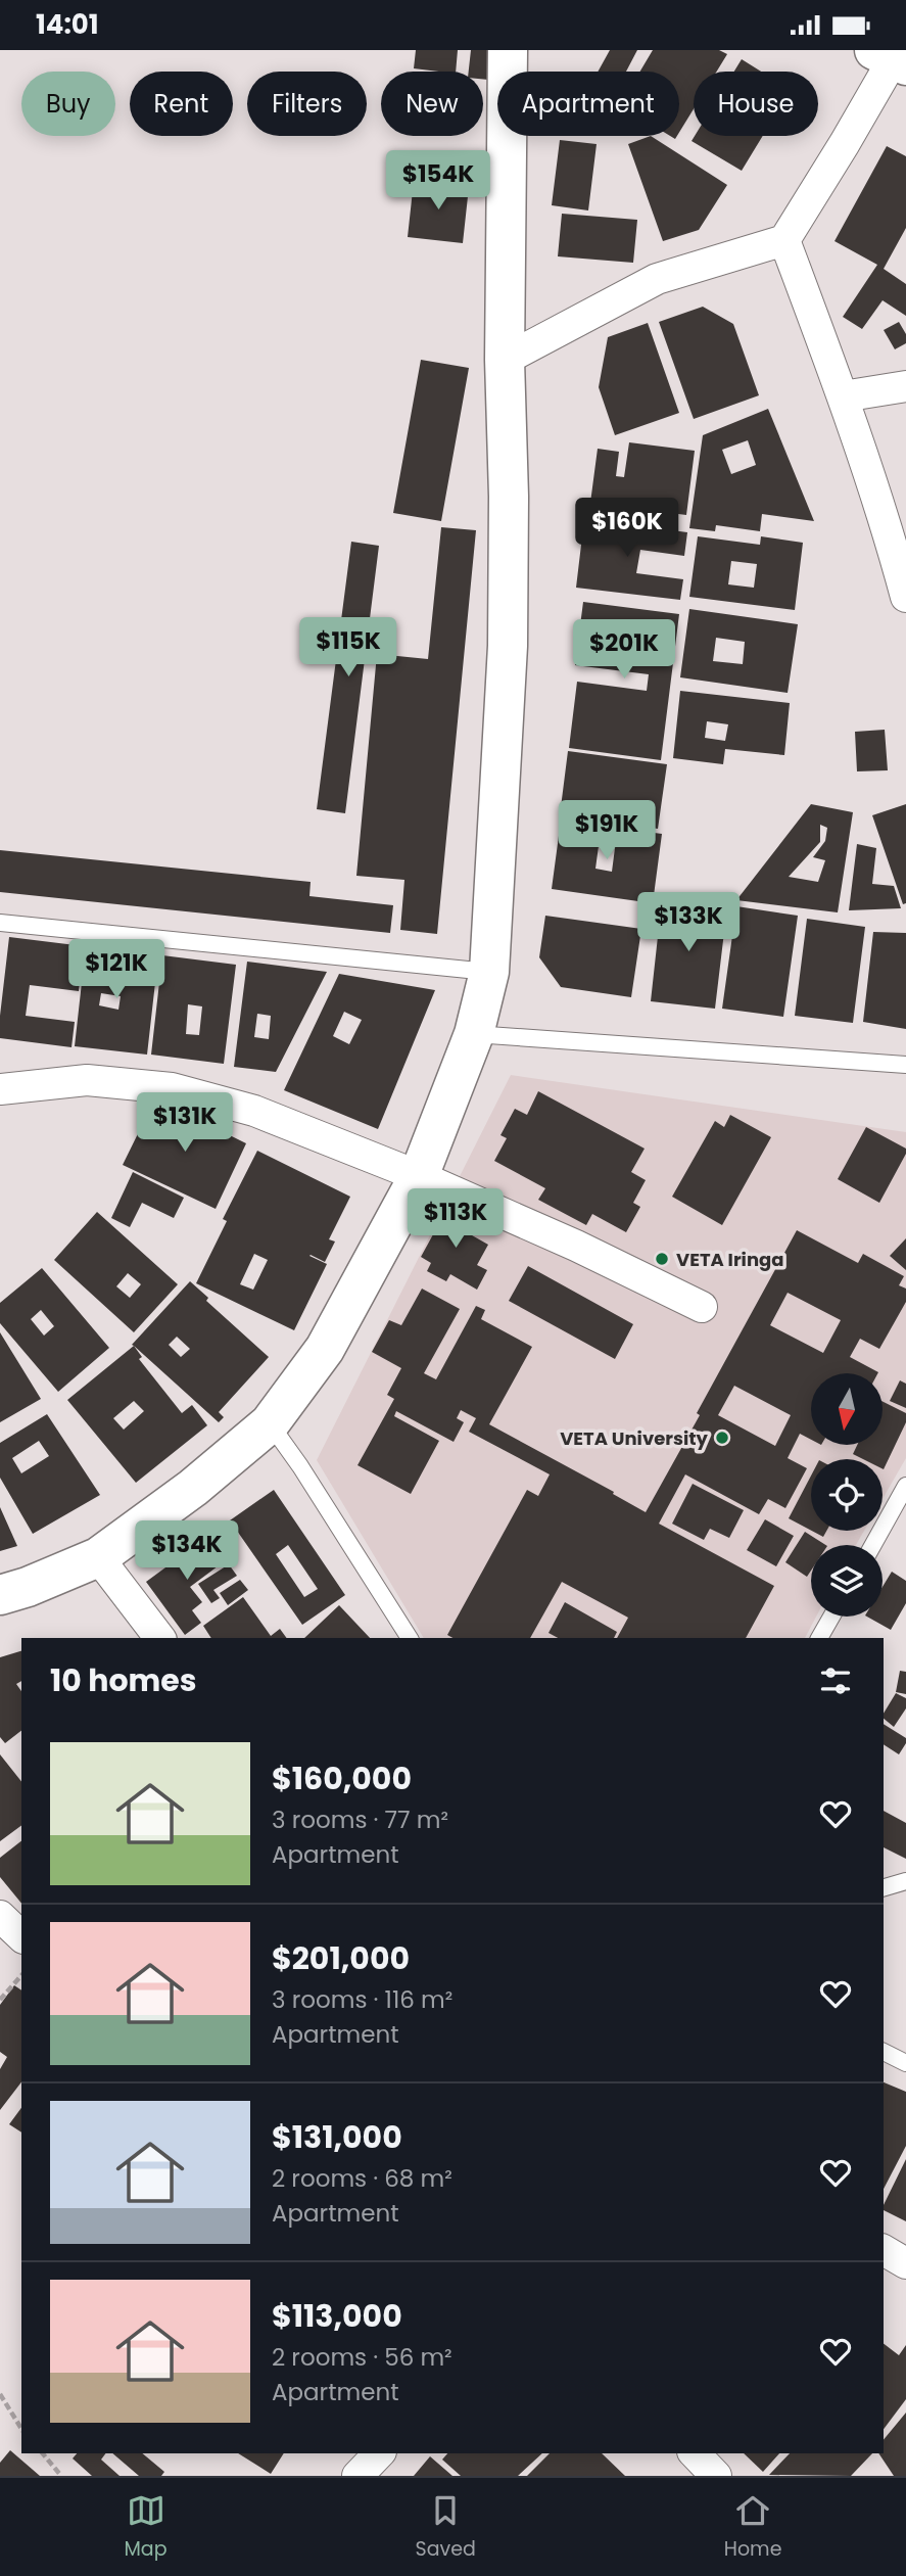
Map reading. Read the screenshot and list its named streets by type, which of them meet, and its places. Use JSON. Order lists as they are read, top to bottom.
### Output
{
  "places": ["VETA Iringa", "VETA University"],
  "north": "bottom",
  "page": {
    "status": "14:01",
    "chip": [
      "Buy",
      "Rent",
      "Filters",
      "New",
      "Apartment",
      "House"
    ],
    "price": [
      "$154K",
      "$160K",
      "$115K",
      "$201K",
      "$191K",
      "$133K",
      "$121K",
      "$131K",
      "$113K",
      "$134K"
    ],
    "heading": "10 homes",
    "list": [
      {
        "name": "$160,000",
        "note": "3 rooms · 77 m² · Apartment"
      },
      {
        "name": "$201,000",
        "note": "3 rooms · 116 m² · Apartment"
      },
      {
        "name": "$131,000",
        "note": "2 rooms · 68 m² · Apartment"
      },
      {
        "name": "$113,000",
        "note": "2 rooms · 56 m² · Apartment"
      }
    ],
    "tabs": ["Map", "Saved", "Home"]
  }
}
